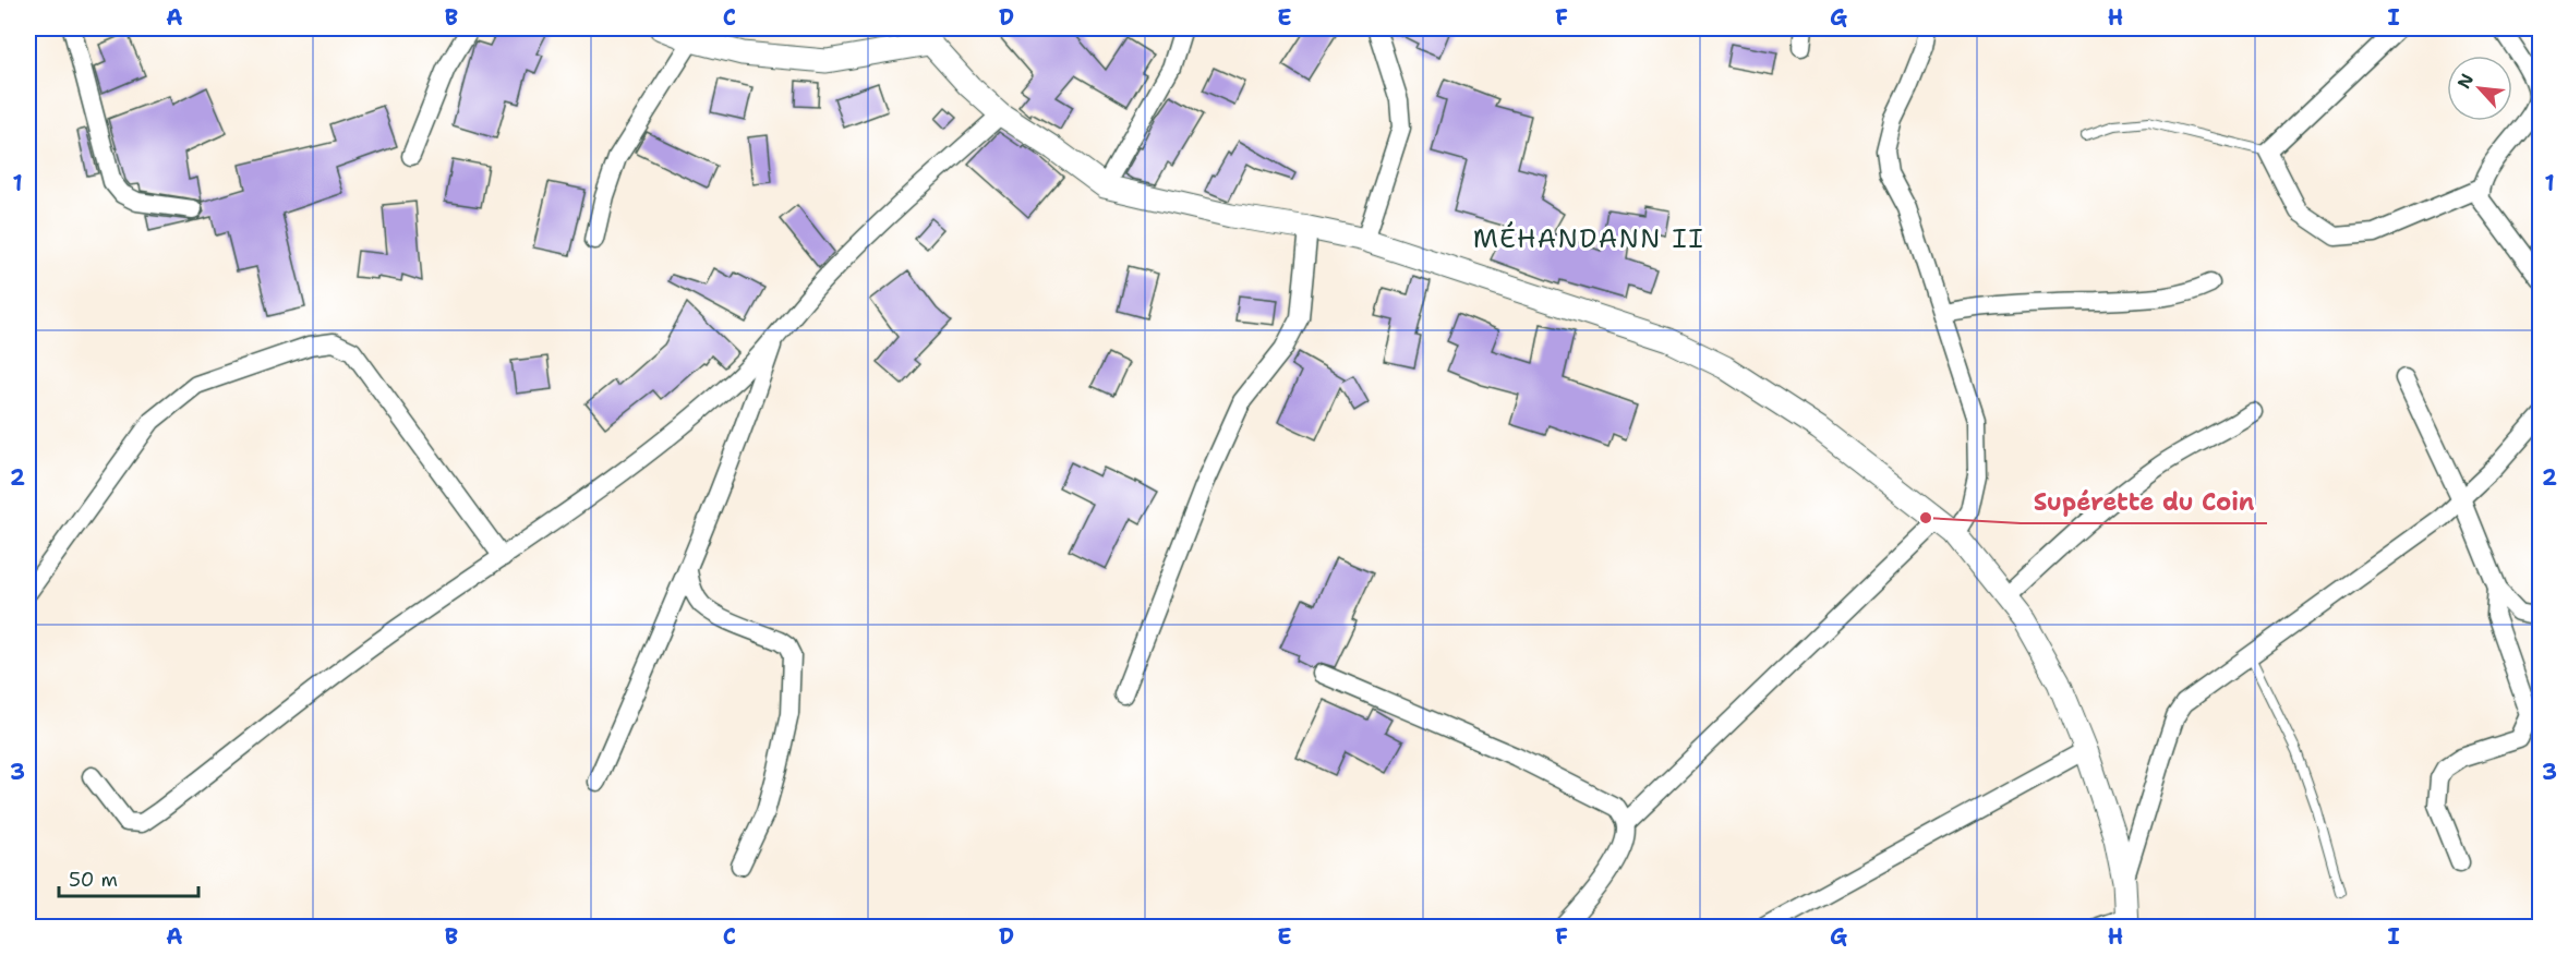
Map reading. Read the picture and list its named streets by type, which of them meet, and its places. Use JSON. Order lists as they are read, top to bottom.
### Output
{
  "districts": ["MÉHANDANN II"],
  "places": ["Supérette du Coin"],
  "scale_bar": "50 m",
  "north": "top left",
  "grid": {
    "columns": [
      "A",
      "B",
      "C",
      "D",
      "E",
      "F",
      "G",
      "H",
      "I"
    ],
    "rows": ["1", "2", "3"]
  }
}
